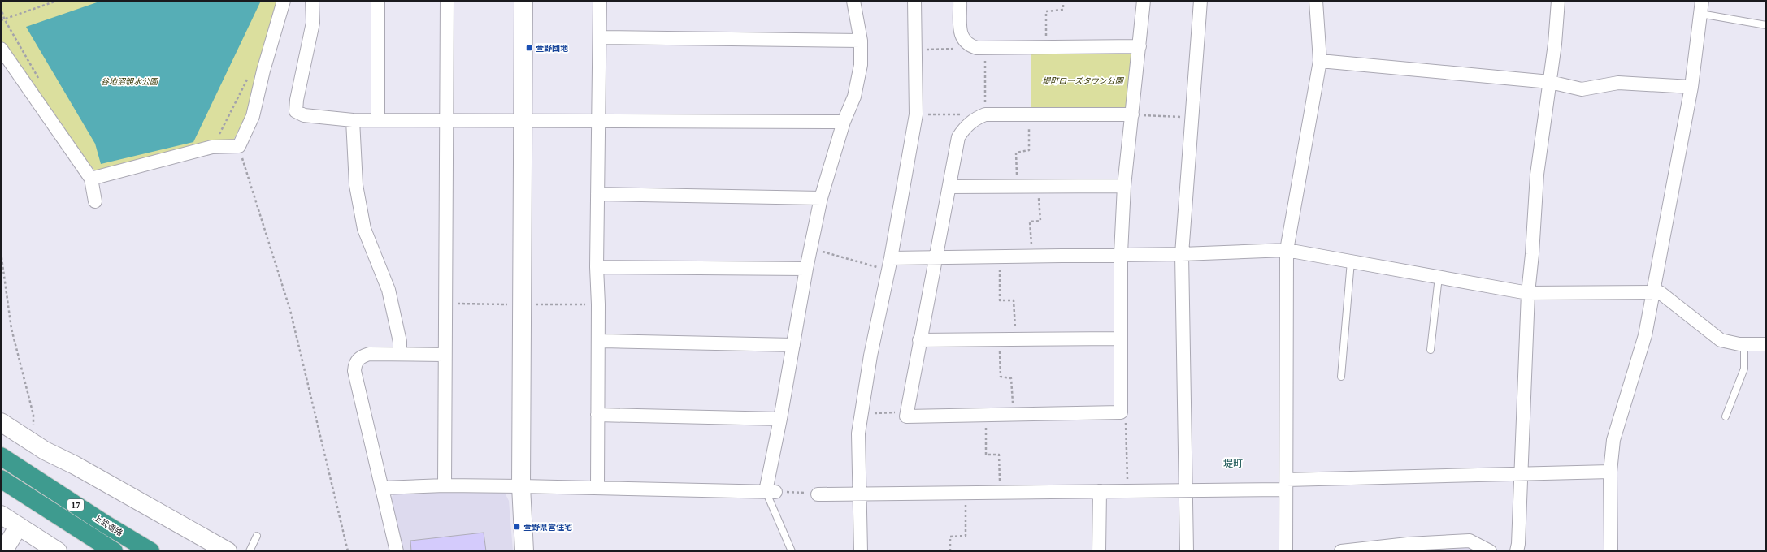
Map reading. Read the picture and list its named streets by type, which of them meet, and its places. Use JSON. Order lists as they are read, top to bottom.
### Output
{
  "streets": {
    "highway": ["17", "上武道路"]
  },
  "districts": ["堤町"],
  "parks": ["堤町ローズタウン公園", "谷地沼親水公園"],
  "places": {
    "transit": ["萱野団地", "萱野県営住宅"]
  }
}
